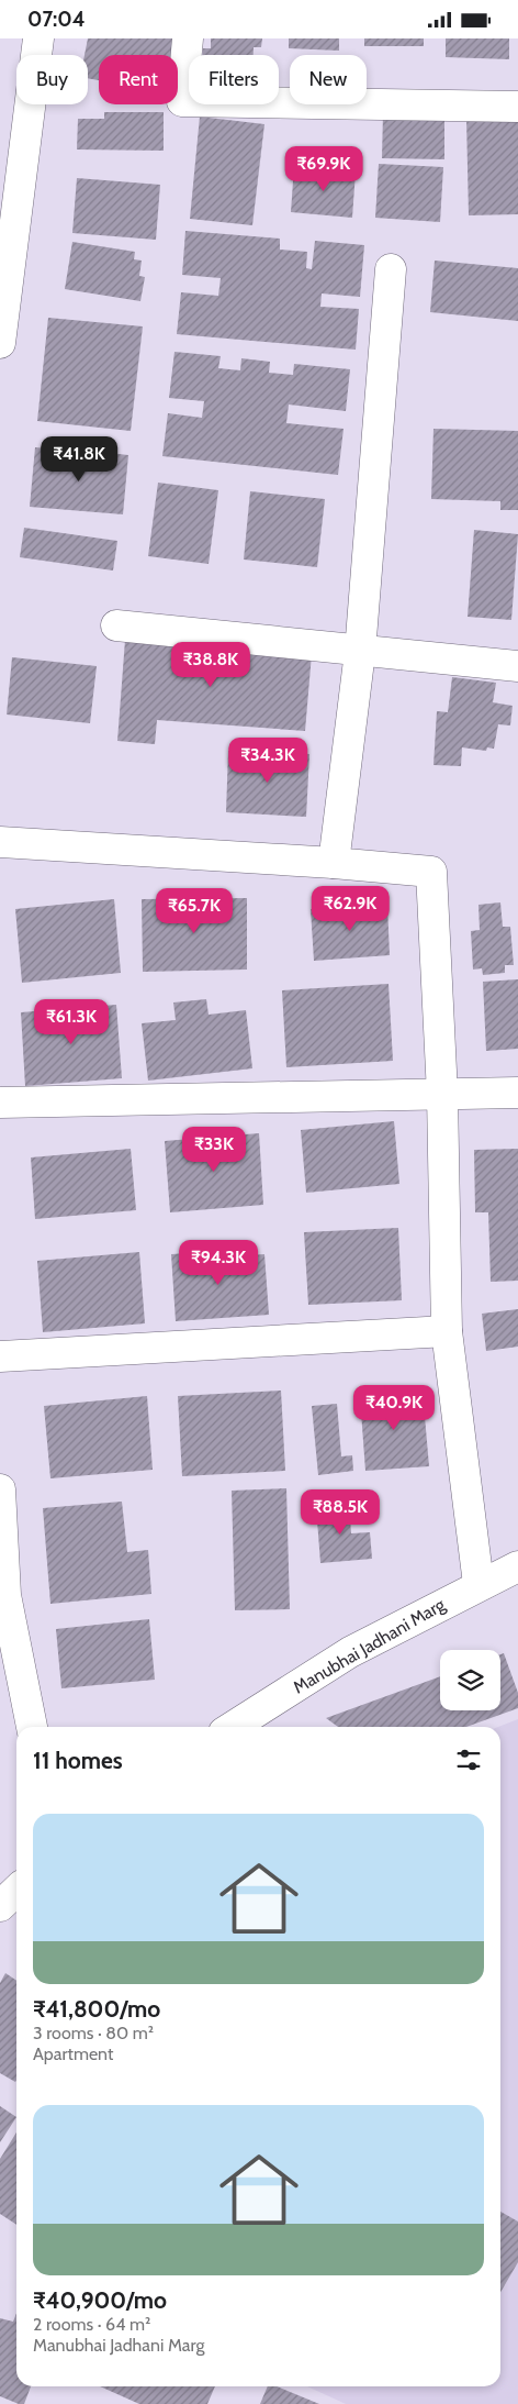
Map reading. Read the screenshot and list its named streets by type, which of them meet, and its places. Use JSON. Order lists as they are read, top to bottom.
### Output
{
  "streets": {
    "street": ["Manubhai Jadhani Marg"]
  },
  "page": {
    "status": "07:04",
    "chip": [
      "Buy",
      "Rent",
      "Filters",
      "New"
    ],
    "price": [
      "₹69.9K",
      "₹41.8K",
      "₹38.8K",
      "₹34.3K",
      "₹62.9K",
      "₹65.7K",
      "₹61.3K",
      "₹33K",
      "₹94.3K",
      "₹40.9K",
      "₹88.5K"
    ],
    "heading": "11 homes",
    "list": [
      {
        "name": "₹41,800/mo",
        "note": "3 rooms · 80 m² · Apartment"
      },
      {
        "name": "₹40,900/mo",
        "note": "2 rooms · 64 m² · Manubhai Jadhani Marg"
      }
    ]
  }
}
